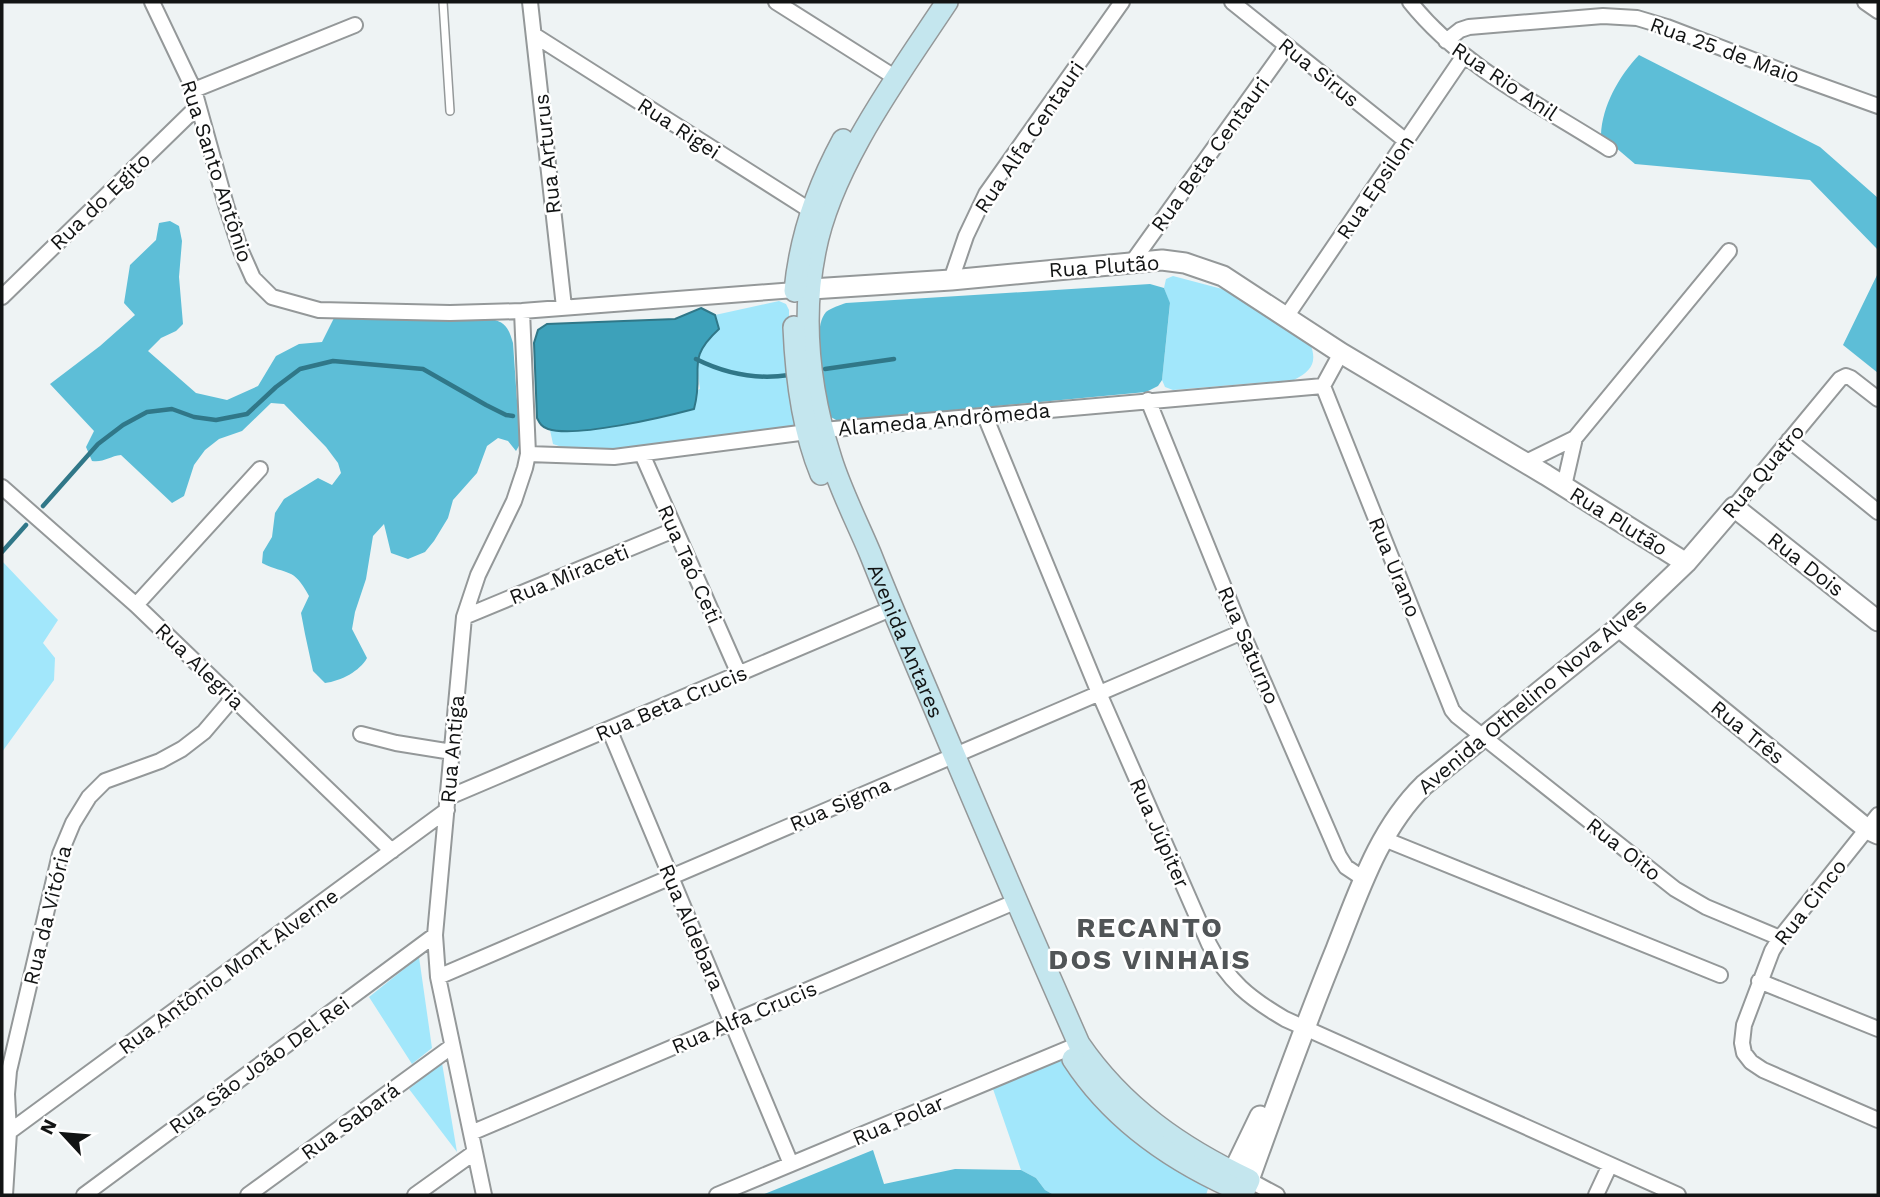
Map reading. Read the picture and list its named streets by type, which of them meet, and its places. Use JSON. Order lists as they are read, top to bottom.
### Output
{
  "streets": {
    "main road": ["Avenida Antares"],
    "street": [
      "Rua 25 de Maio",
      "Rua Sirus",
      "Rua Rio Anil",
      "Rua Rigei",
      "Rua Alfa Centauri",
      "Rua Arturus",
      "Rua Beta Centauri",
      "Rua Santo Antônio",
      "Rua Epsilon",
      "Rua do Egito",
      "Rua Plutão",
      "Alameda Andrômeda",
      "Rua Quatro",
      "Rua Taó Ceti",
      "Rua Dois",
      "Rua Urano",
      "Rua Miraceti",
      "Rua Saturno",
      "Rua Alegria",
      "Avenida Othelino Nova Alves",
      "Rua Beta Crucis",
      "Rua Três",
      "Rua Antiga",
      "Rua Sigma",
      "Rua Júpiter",
      "Rua Oito",
      "Rua Cinco",
      "Rua da Vitória",
      "Rua Aldebara",
      "Rua Antônio Mont Alverne",
      "Rua Alfa Crucis",
      "Rua São João Del Rei",
      "Rua Polar",
      "Rua Sabará"
    ]
  },
  "crossings": [
    ["Rua 25 de Maio", "Rua Rio Anil"],
    ["Rua Sirus", "Rua Beta Centauri"],
    ["Rua Sirus", "Rua Epsilon"],
    ["Rua Rio Anil", "Rua Epsilon"],
    ["Rua Rigei", "Rua Arturus"],
    ["Rua Rigei", "Avenida Antares"],
    ["Rua Alfa Centauri", "Rua Plutão"],
    ["Rua Arturus", "Rua Plutão"],
    ["Rua Beta Centauri", "Rua Plutão"],
    ["Rua Santo Antônio", "Rua do Egito"],
    ["Rua Santo Antônio", "Rua Plutão"],
    ["Rua Santo Antônio", "Rua Antiga"],
    ["Rua Epsilon", "Rua Plutão"],
    ["Rua Plutão", "Rua Quatro"],
    ["Rua Plutão", "Avenida Antares"],
    ["Rua Plutão", "Avenida Othelino Nova Alves"],
    ["Rua Plutão", "Rua Antiga"],
    ["Alameda Andrômeda", "Rua Taó Ceti"],
    ["Alameda Andrômeda", "Rua Urano"],
    ["Alameda Andrômeda", "Avenida Antares"],
    ["Alameda Andrômeda", "Rua Saturno"],
    ["Alameda Andrômeda", "Rua Antiga"],
    ["Alameda Andrômeda", "Rua Júpiter"],
    ["Rua Quatro", "Rua Dois"],
    ["Rua Quatro", "Avenida Othelino Nova Alves"],
    ["Rua Taó Ceti", "Rua Miraceti"],
    ["Rua Taó Ceti", "Rua Beta Crucis"],
    ["Rua Urano", "Avenida Othelino Nova Alves"],
    ["Rua Urano", "Rua Oito"],
    ["Rua Miraceti", "Rua Antiga"],
    ["Avenida Antares", "Avenida Othelino Nova Alves"],
    ["Avenida Antares", "Rua Beta Crucis"],
    ["Avenida Antares", "Rua Sigma"],
    ["Avenida Antares", "Rua Alfa Crucis"],
    ["Avenida Antares", "Rua Polar"],
    ["Rua Saturno", "Avenida Othelino Nova Alves"],
    ["Rua Saturno", "Rua Sigma"],
    ["Rua Alegria", "Rua da Vitória"],
    ["Rua Alegria", "Rua Antônio Mont Alverne"],
    ["Avenida Othelino Nova Alves", "Rua Três"],
    ["Avenida Othelino Nova Alves", "Rua Júpiter"],
    ["Avenida Othelino Nova Alves", "Rua Oito"],
    ["Rua Beta Crucis", "Rua Antiga"],
    ["Rua Beta Crucis", "Rua Aldebara"],
    ["Rua Beta Crucis", "Rua Antônio Mont Alverne"],
    ["Rua Três", "Rua Cinco"],
    ["Rua Antiga", "Rua Sigma"],
    ["Rua Antiga", "Rua Antônio Mont Alverne"],
    ["Rua Antiga", "Rua Alfa Crucis"],
    ["Rua Antiga", "Rua São João Del Rei"],
    ["Rua Antiga", "Rua Sabará"],
    ["Rua Sigma", "Rua Júpiter"],
    ["Rua Sigma", "Rua Aldebara"],
    ["Rua Oito", "Rua Cinco"],
    ["Rua da Vitória", "Rua Antônio Mont Alverne"],
    ["Rua Aldebara", "Rua Alfa Crucis"],
    ["Rua Aldebara", "Rua Polar"]
  ],
  "districts": ["RECANTO DOS VINHAIS"],
  "north": "top left"
}
